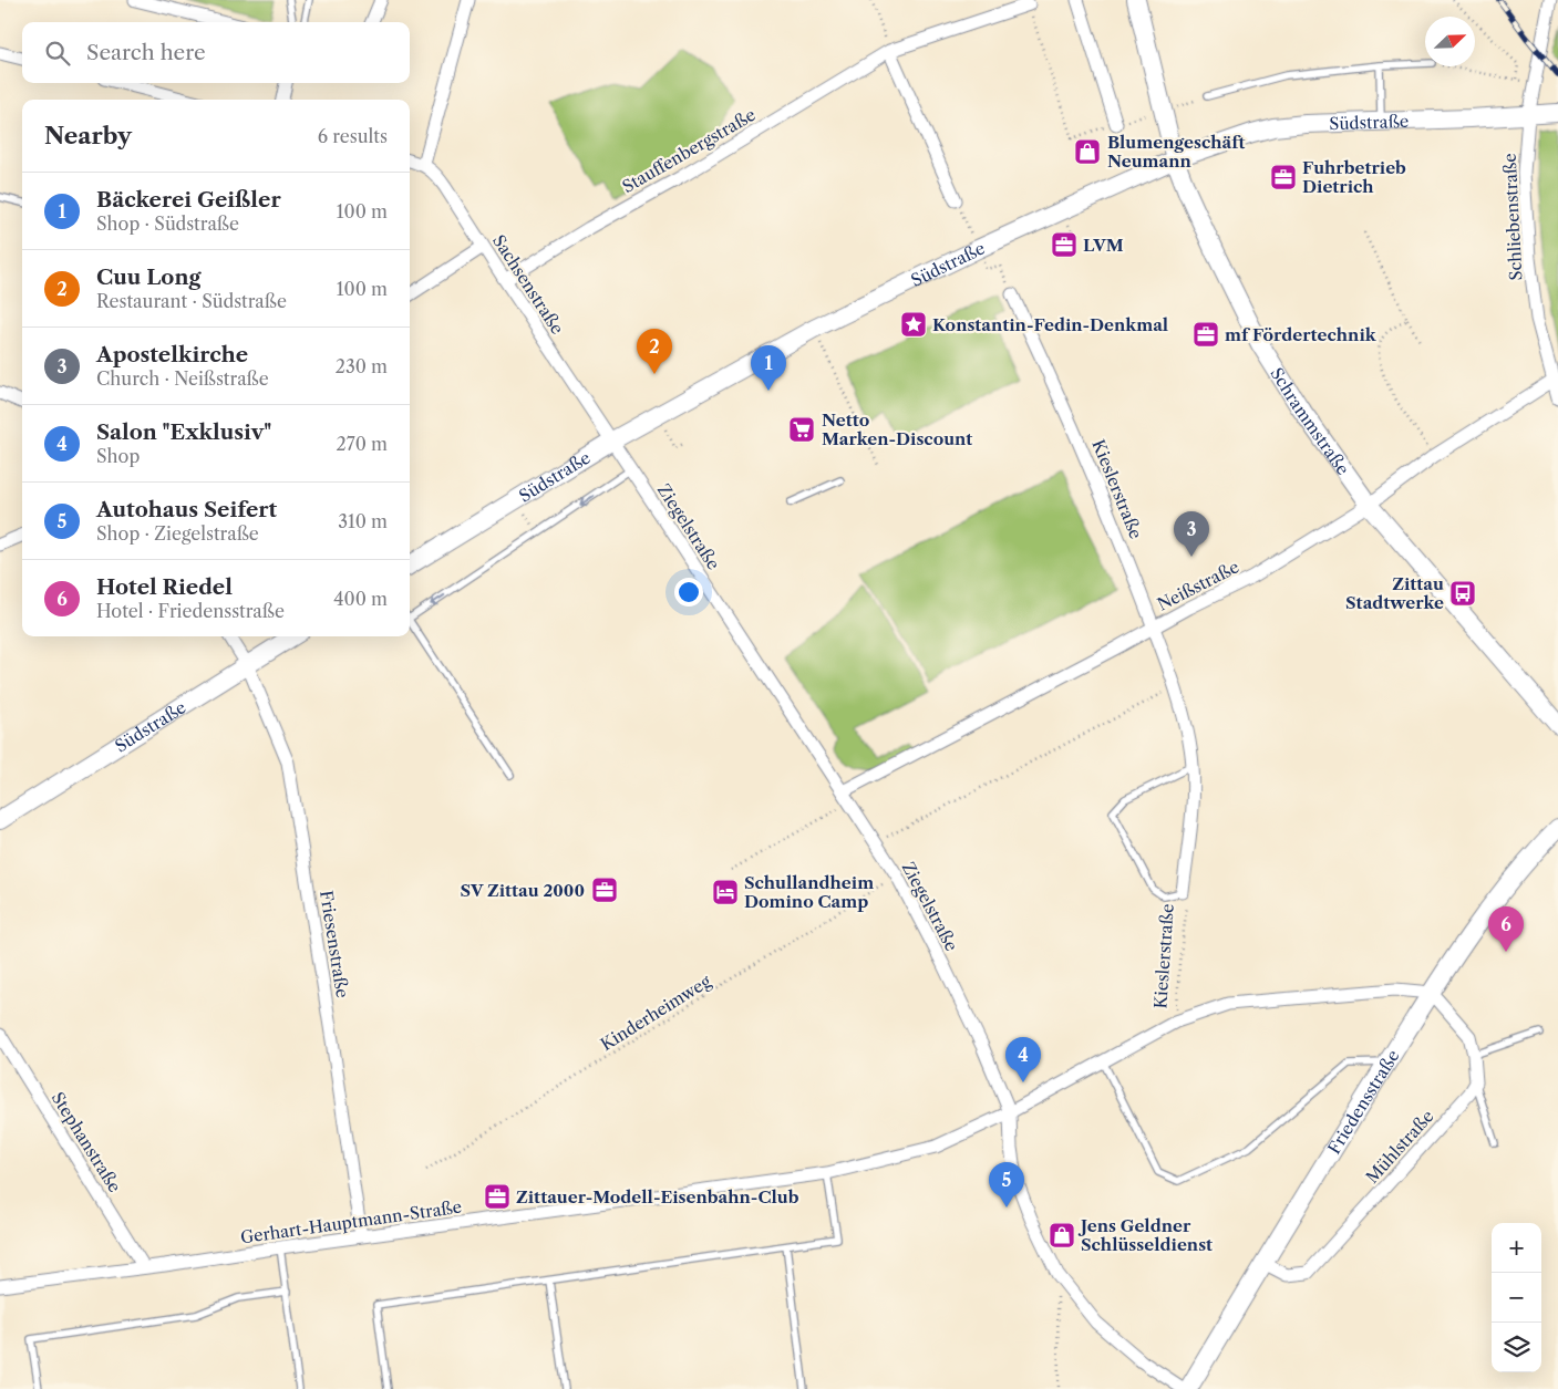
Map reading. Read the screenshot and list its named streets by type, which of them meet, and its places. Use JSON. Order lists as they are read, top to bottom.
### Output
{
  "streets": {
    "main road": ["Südstraße", "Schrammstraße", "Friedensstraße"],
    "street": [
      "Stauffenbergstraße",
      "Schliebenstraße",
      "Sachsenstraße",
      "Kieslerstraße",
      "Ziegelstraße",
      "Neißstraße",
      "Friesenstraße",
      "Stephanstraße",
      "Mühlstraße",
      "Gerhart-Hauptmann-Straße"
    ],
    "path": ["Kinderheimweg"]
  },
  "crossings": [
    ["Südstraße", "Schliebenstraße"],
    ["Südstraße", "Sachsenstraße"],
    ["Südstraße", "Schrammstraße"],
    ["Südstraße", "Ziegelstraße"],
    ["Südstraße", "Friesenstraße"],
    ["Stauffenbergstraße", "Sachsenstraße"],
    ["Schliebenstraße", "Neißstraße"],
    ["Sachsenstraße", "Ziegelstraße"],
    ["Schrammstraße", "Neißstraße"],
    ["Kieslerstraße", "Neißstraße"],
    ["Kieslerstraße", "Gerhart-Hauptmann-Straße"],
    ["Ziegelstraße", "Neißstraße"],
    ["Ziegelstraße", "Kinderheimweg"],
    ["Ziegelstraße", "Gerhart-Hauptmann-Straße"],
    ["Friesenstraße", "Gerhart-Hauptmann-Straße"],
    ["Friedensstraße", "Mühlstraße"],
    ["Friedensstraße", "Gerhart-Hauptmann-Straße"],
    ["Stephanstraße", "Gerhart-Hauptmann-Straße"]
  ],
  "places": {
    "shop": ["Blumengeschäft Neumann", "Jens Geldner Schlüsseldienst"],
    "office": [
      "Fuhrbetrieb Dietrich",
      "LVM",
      "mf Fördertechnik",
      "SV Zittau 2000",
      "Zittauer-Modell-Eisenbahn-Club"
    ],
    "place": ["Konstantin-Fedin-Denkmal"],
    "supermarket": ["Netto Marken-Discount"],
    "bus stop": ["Zittau Stadtwerke"],
    "hotel": ["Schullandheim Domino Camp"]
  },
  "north": "top right",
  "page": {
    "search": "Search here",
    "heading": ["Nearby", "6 results"],
    "list": [
      {
        "mark": "1",
        "name": "Bäckerei Geißler",
        "note": "Shop · Südstraße",
        "value": "100 m"
      },
      {
        "mark": "2",
        "name": "Cuu Long",
        "note": "Restaurant · Südstraße",
        "value": "100 m"
      },
      {
        "mark": "3",
        "name": "Apostelkirche",
        "note": "Church · Neißstraße",
        "value": "230 m"
      },
      {
        "mark": "4",
        "name": "Salon \"Exklusiv\"",
        "note": "Shop",
        "value": "270 m"
      },
      {
        "mark": "5",
        "name": "Autohaus Seifert",
        "note": "Shop · Ziegelstraße",
        "value": "310 m"
      },
      {
        "mark": "6",
        "name": "Hotel Riedel",
        "note": "Hotel · Friedensstraße",
        "value": "400 m"
      }
    ],
    "pins": [
      "2",
      "1",
      "3",
      "6",
      "4",
      "5"
    ],
    "map_buttons": ["+", "−"]
  }
}
